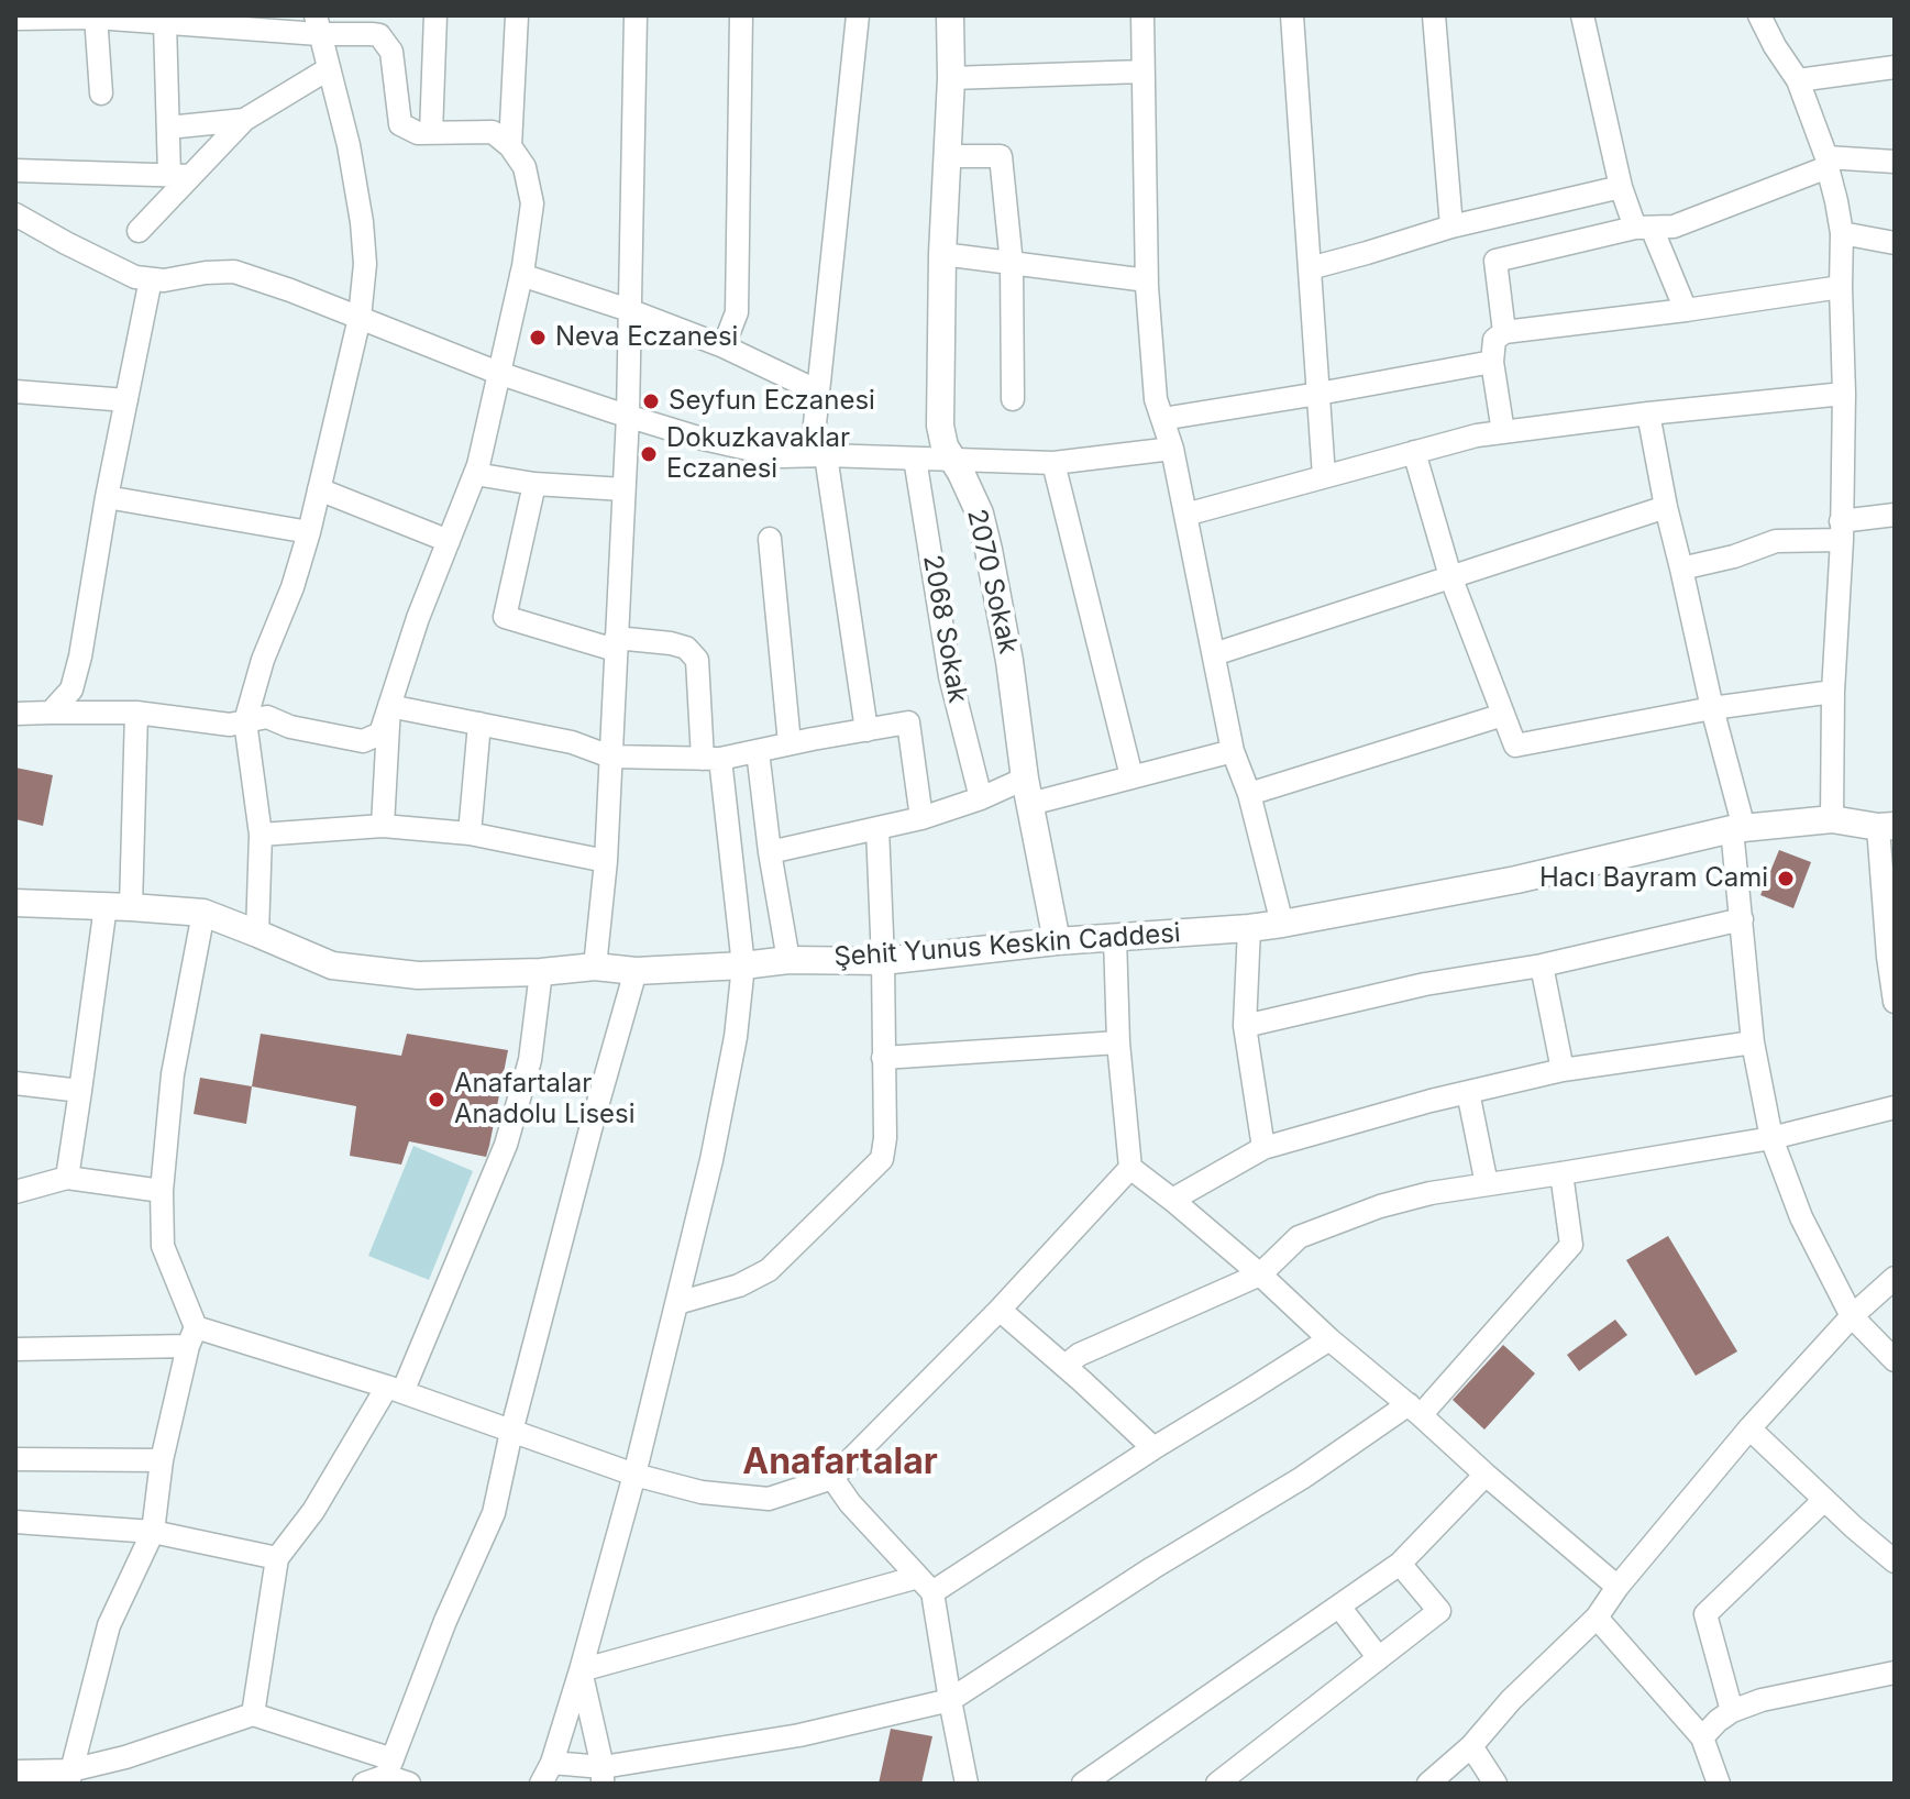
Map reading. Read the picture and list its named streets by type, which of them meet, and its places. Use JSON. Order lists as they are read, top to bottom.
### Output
{
  "streets": {
    "street": ["2070 Sokak", "2068 Sokak", "Şehit Yunus Keskin Caddesi"]
  },
  "crossings": [
    ["2070 Sokak", "Şehit Yunus Keskin Caddesi"]
  ],
  "districts": ["Anafartalar"],
  "places": [
    "Neva Eczanesi",
    "Seyfun Eczanesi",
    "Dokuzkavaklar Eczanesi",
    "Hacı Bayram Cami",
    "Anafartalar Anadolu Lisesi"
  ]
}
